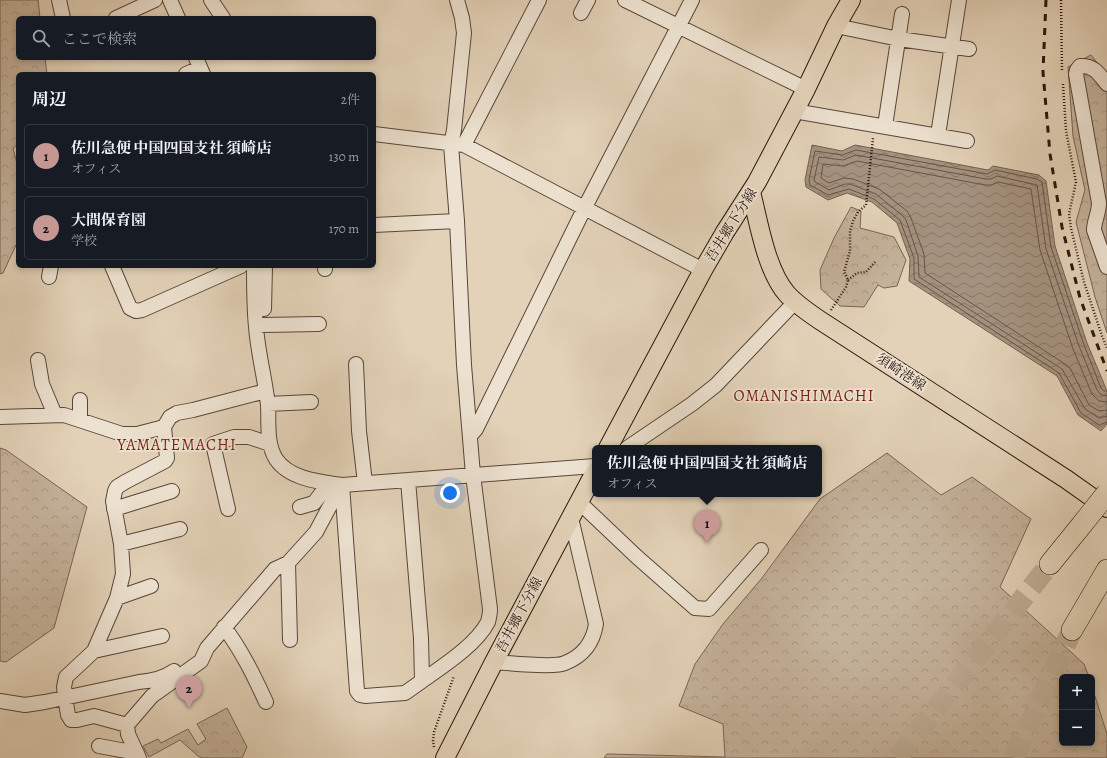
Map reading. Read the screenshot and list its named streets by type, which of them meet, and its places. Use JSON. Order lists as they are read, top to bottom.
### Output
{
  "streets": {
    "main road": ["吾井郷下分線", "須崎港線"]
  },
  "crossings": [
    ["吾井郷下分線", "須崎港線"]
  ],
  "districts": ["OMANISHIMACHI", "YAMATEMACHI"],
  "page": {
    "search": "ここで検索",
    "heading": ["周辺", "2件"],
    "list": [
      {
        "mark": "1",
        "name": "佐川急便 中国四国支社 須崎店",
        "note": "オフィス",
        "value": "130 m"
      },
      {
        "mark": "2",
        "name": "大間保育園",
        "note": "学校",
        "value": "170 m"
      }
    ],
    "popup": ["佐川急便 中国四国支社 須崎店", "オフィス"],
    "pins": ["1", "2"],
    "map_buttons": ["+", "−"]
  }
}
